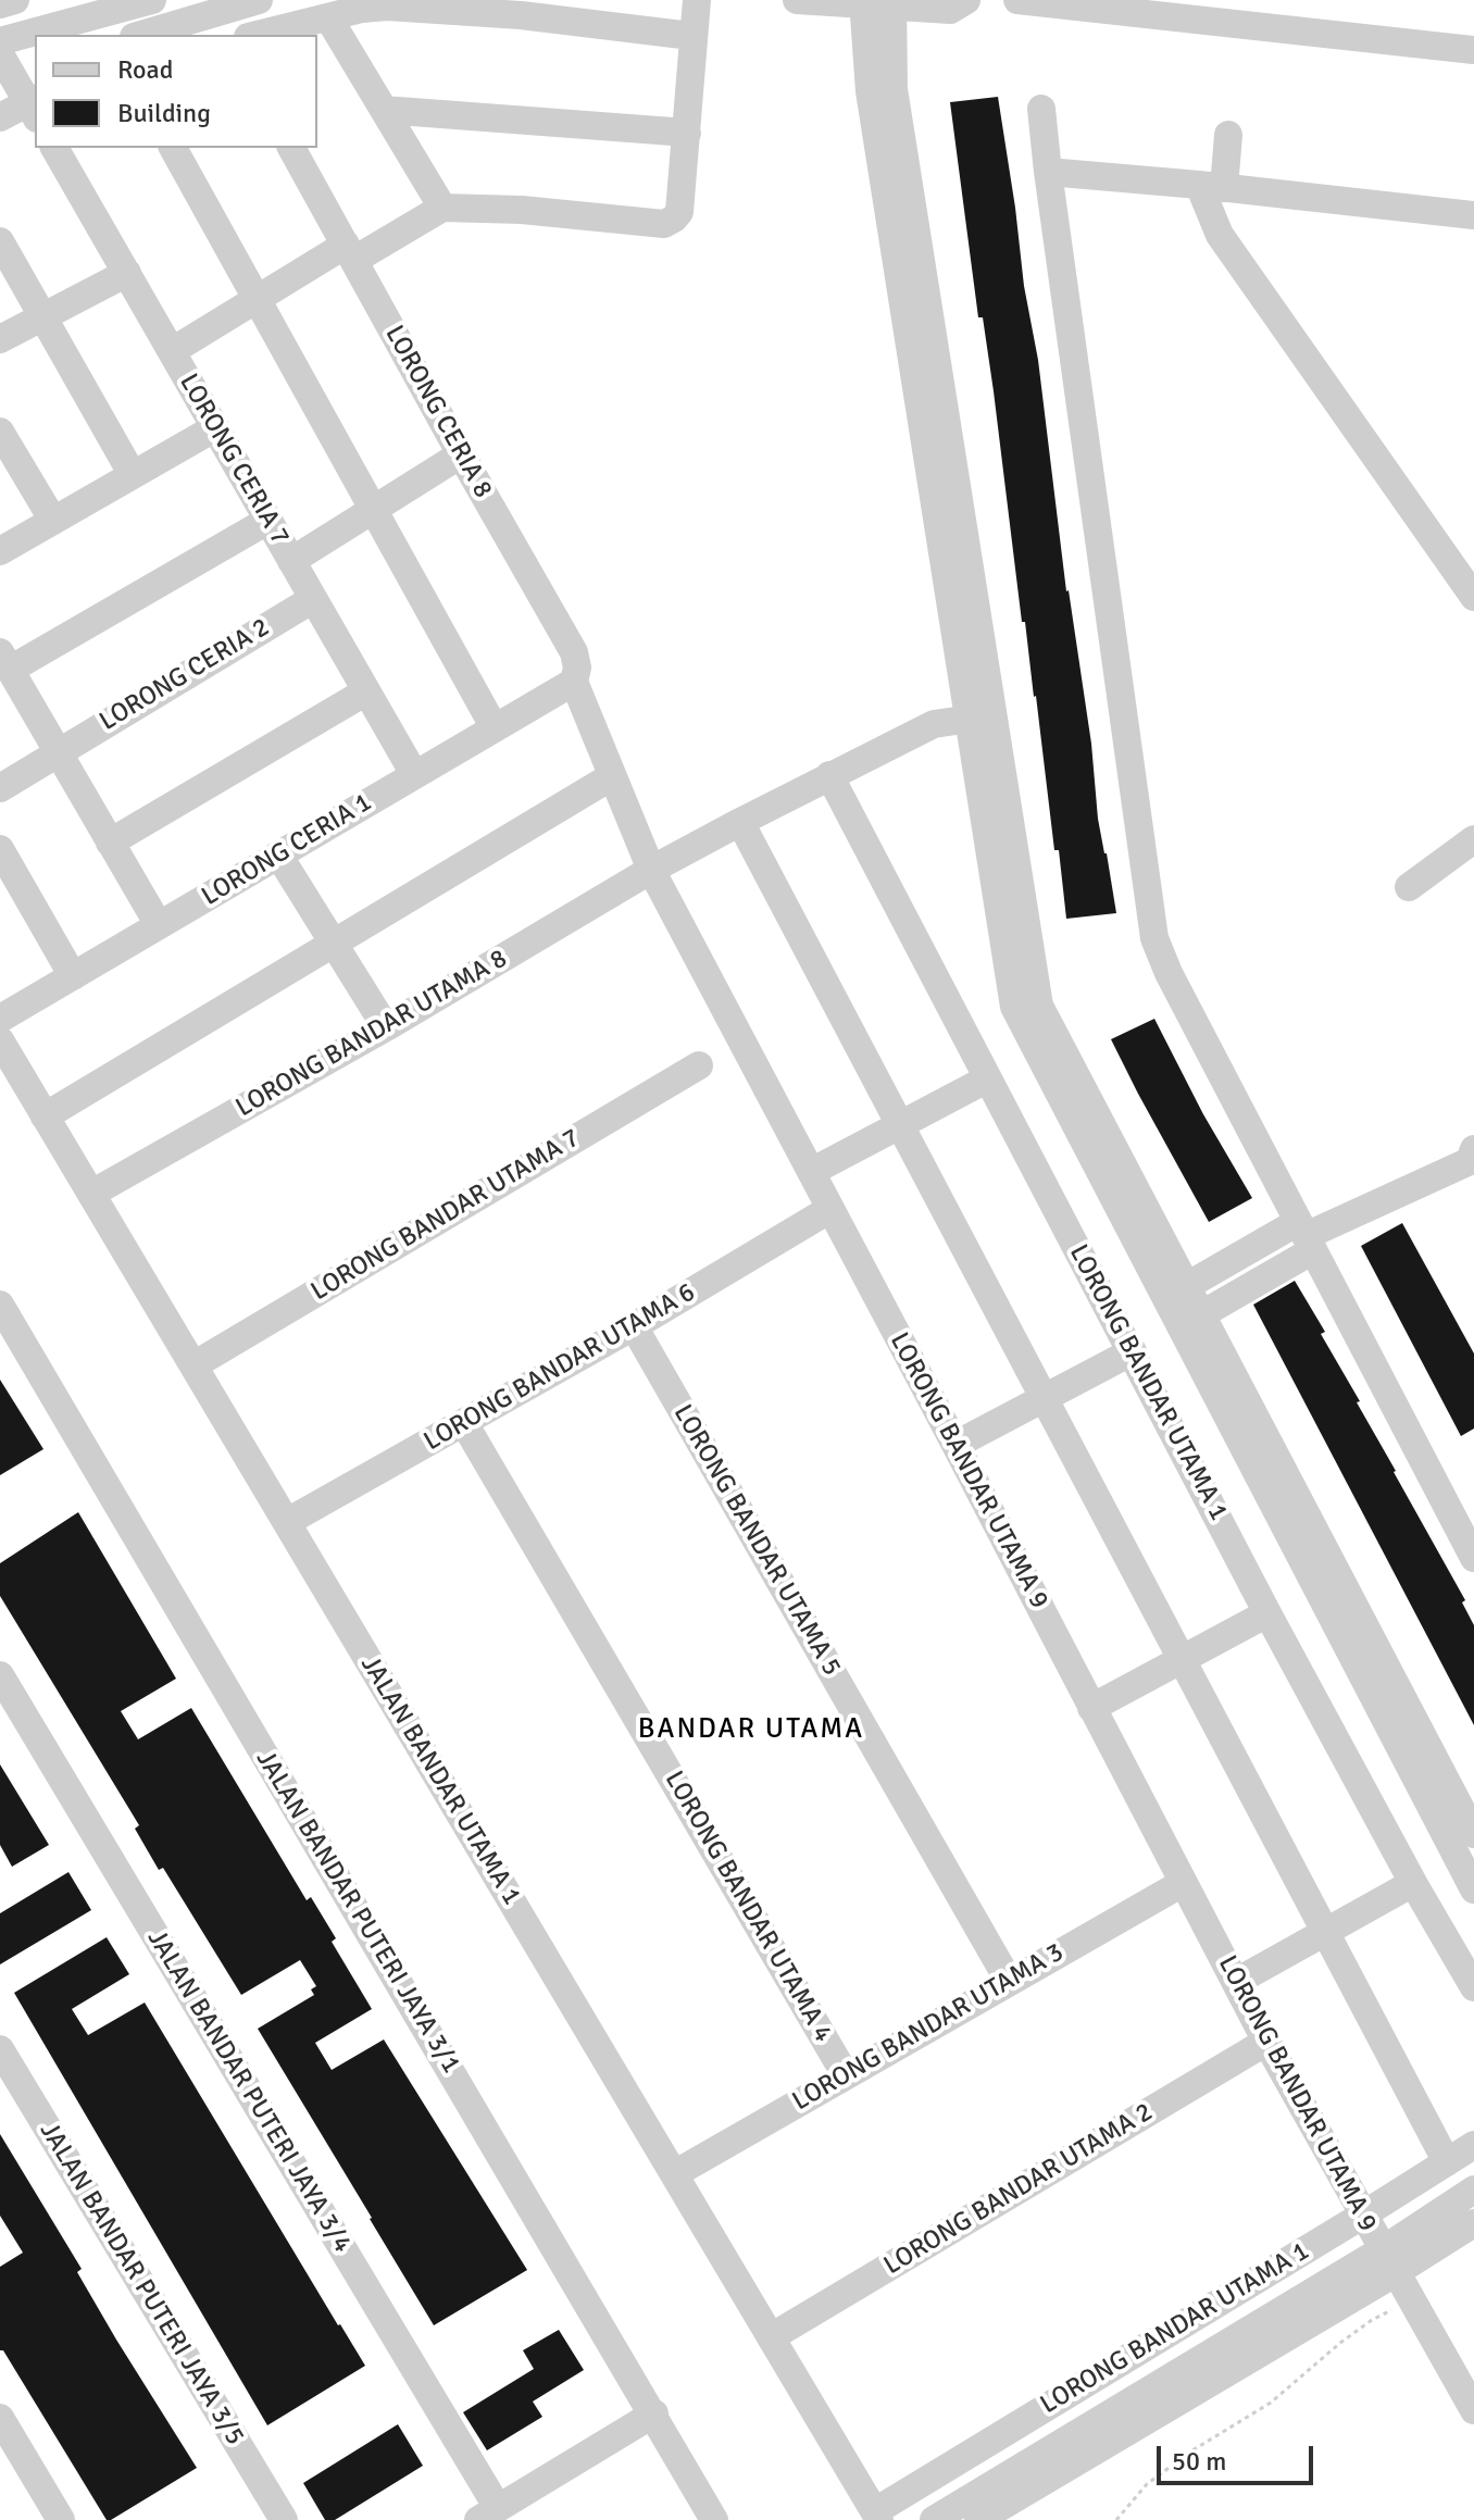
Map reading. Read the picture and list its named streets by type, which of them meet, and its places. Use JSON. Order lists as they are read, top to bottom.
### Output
{
  "streets": {
    "street": [
      "LORONG CERIA 8",
      "LORONG CERIA 7",
      "LORONG CERIA 2",
      "LORONG CERIA 1",
      "LORONG BANDAR UTAMA 8",
      "LORONG BANDAR UTAMA 7",
      "LORONG BANDAR UTAMA 6",
      "LORONG BANDAR UTAMA 1",
      "LORONG BANDAR UTAMA 9",
      "LORONG BANDAR UTAMA 5",
      "JALAN BANDAR UTAMA 1",
      "LORONG BANDAR UTAMA 4",
      "JALAN BANDAR PUTERI JAYA 3/1",
      "LORONG BANDAR UTAMA 3",
      "JALAN BANDAR PUTERI JAYA 3/4",
      "LORONG BANDAR UTAMA 2",
      "JALAN BANDAR PUTERI JAYA 3/5"
    ]
  },
  "crossings": [
    ["LORONG CERIA 8", "LORONG CERIA 1"],
    ["LORONG CERIA 8", "LORONG BANDAR UTAMA 9"],
    ["LORONG CERIA 7", "LORONG CERIA 2"],
    ["LORONG CERIA 7", "LORONG CERIA 1"],
    ["LORONG CERIA 1", "LORONG BANDAR UTAMA 9"],
    ["LORONG BANDAR UTAMA 8", "LORONG BANDAR UTAMA 1"],
    ["LORONG BANDAR UTAMA 8", "LORONG BANDAR UTAMA 9"],
    ["LORONG BANDAR UTAMA 8", "JALAN BANDAR UTAMA 1"],
    ["LORONG BANDAR UTAMA 7", "JALAN BANDAR UTAMA 1"],
    ["LORONG BANDAR UTAMA 6", "LORONG BANDAR UTAMA 9"],
    ["LORONG BANDAR UTAMA 6", "LORONG BANDAR UTAMA 5"],
    ["LORONG BANDAR UTAMA 6", "JALAN BANDAR UTAMA 1"],
    ["LORONG BANDAR UTAMA 6", "LORONG BANDAR UTAMA 4"],
    ["LORONG BANDAR UTAMA 1", "LORONG BANDAR UTAMA 9"],
    ["LORONG BANDAR UTAMA 1", "JALAN BANDAR UTAMA 1"],
    ["LORONG BANDAR UTAMA 9", "LORONG BANDAR UTAMA 3"],
    ["LORONG BANDAR UTAMA 9", "LORONG BANDAR UTAMA 2"],
    ["LORONG BANDAR UTAMA 5", "LORONG BANDAR UTAMA 3"],
    ["JALAN BANDAR UTAMA 1", "LORONG BANDAR UTAMA 3"],
    ["JALAN BANDAR UTAMA 1", "LORONG BANDAR UTAMA 2"],
    ["LORONG BANDAR UTAMA 4", "LORONG BANDAR UTAMA 3"]
  ],
  "districts": ["BANDAR UTAMA"],
  "legend": ["Road", "Building"],
  "scale_bar": "50 m"
}
